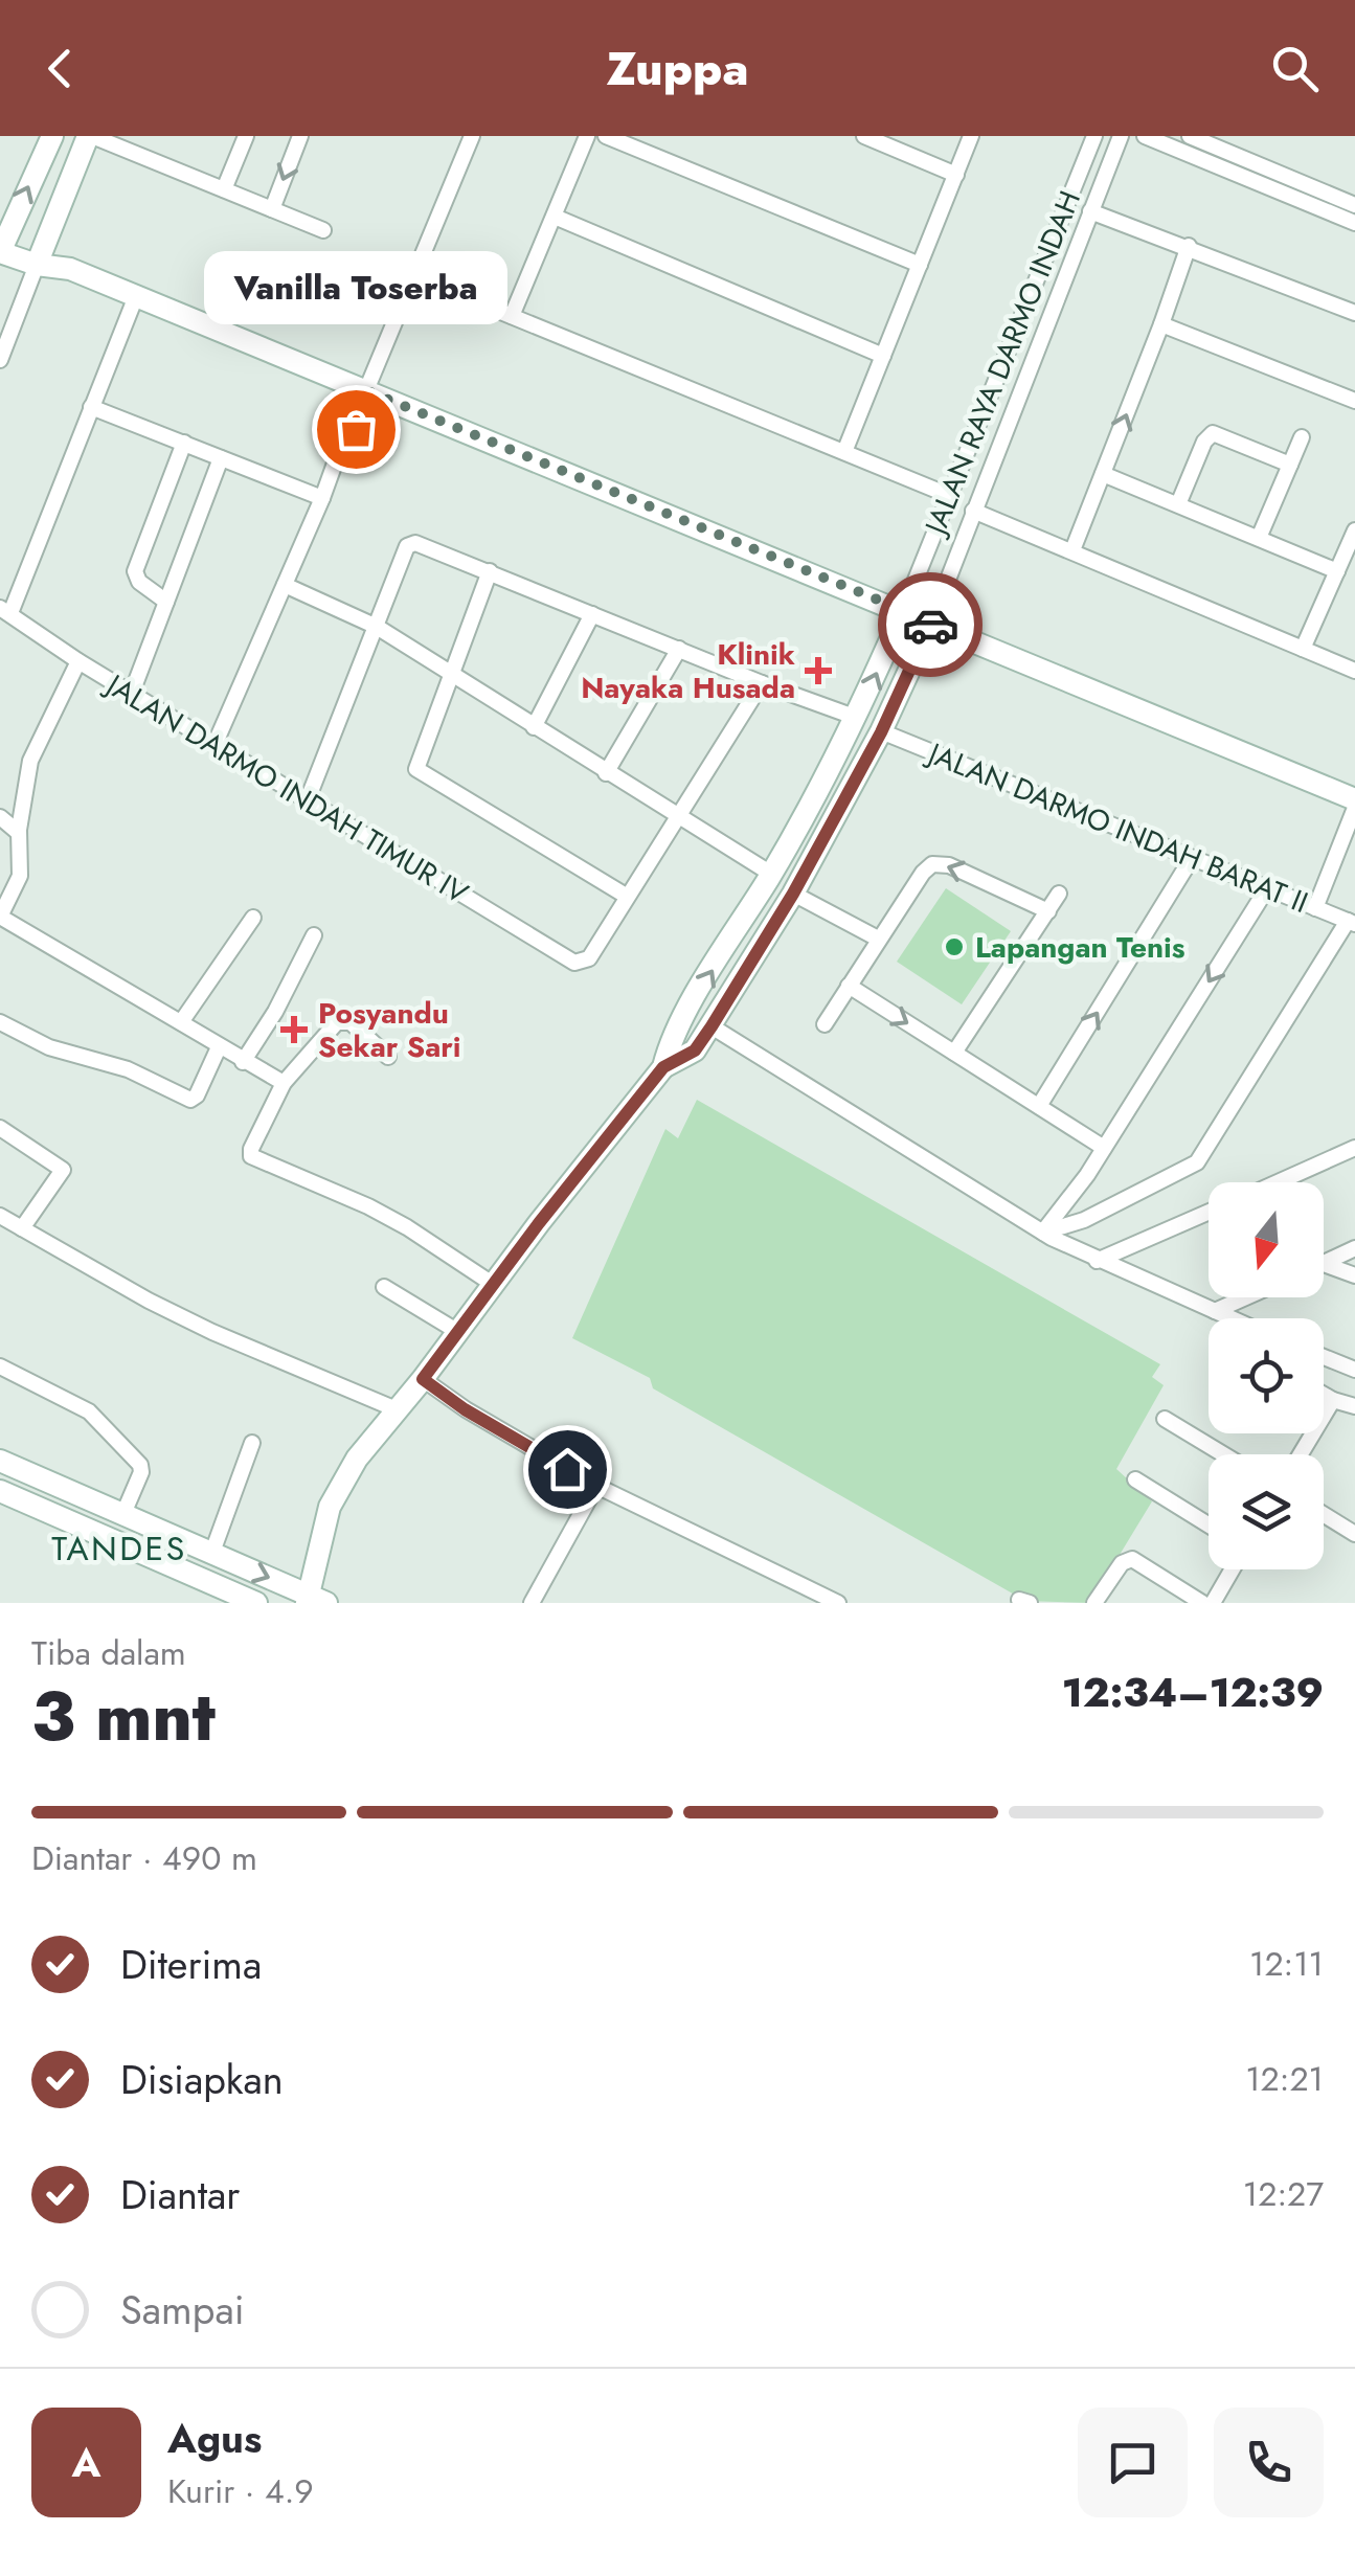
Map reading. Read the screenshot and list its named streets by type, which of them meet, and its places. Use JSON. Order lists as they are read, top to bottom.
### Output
{
  "streets": {
    "street": ["JALAN RAYA DARMO INDAH", "JALAN DARMO INDAH TIMUR IV", "JALAN DARMO INDAH BARAT II"]
  },
  "districts": ["TANDES"],
  "places": {
    "other": ["Vanilla Toserba", "Lapangan Tenis"],
    "health": ["Klinik Nayaka Husada", "Posyandu Sekar Sari"]
  },
  "north": "bottom",
  "page": {
    "header": "Zuppa",
    "bubble": "Vanilla Toserba",
    "heading": ["3 mnt", "Tiba dalam", "12:34–12:39"],
    "panel": ["Agus", "Kurir · 4.9"],
    "bar": "Diantar · 490 m",
    "list": [
      ["Diterima", "12:11"],
      ["Disiapkan", "12:21"],
      ["Diantar", "12:27"],
      "Sampai"
    ],
    "round": "A"
  }
}
